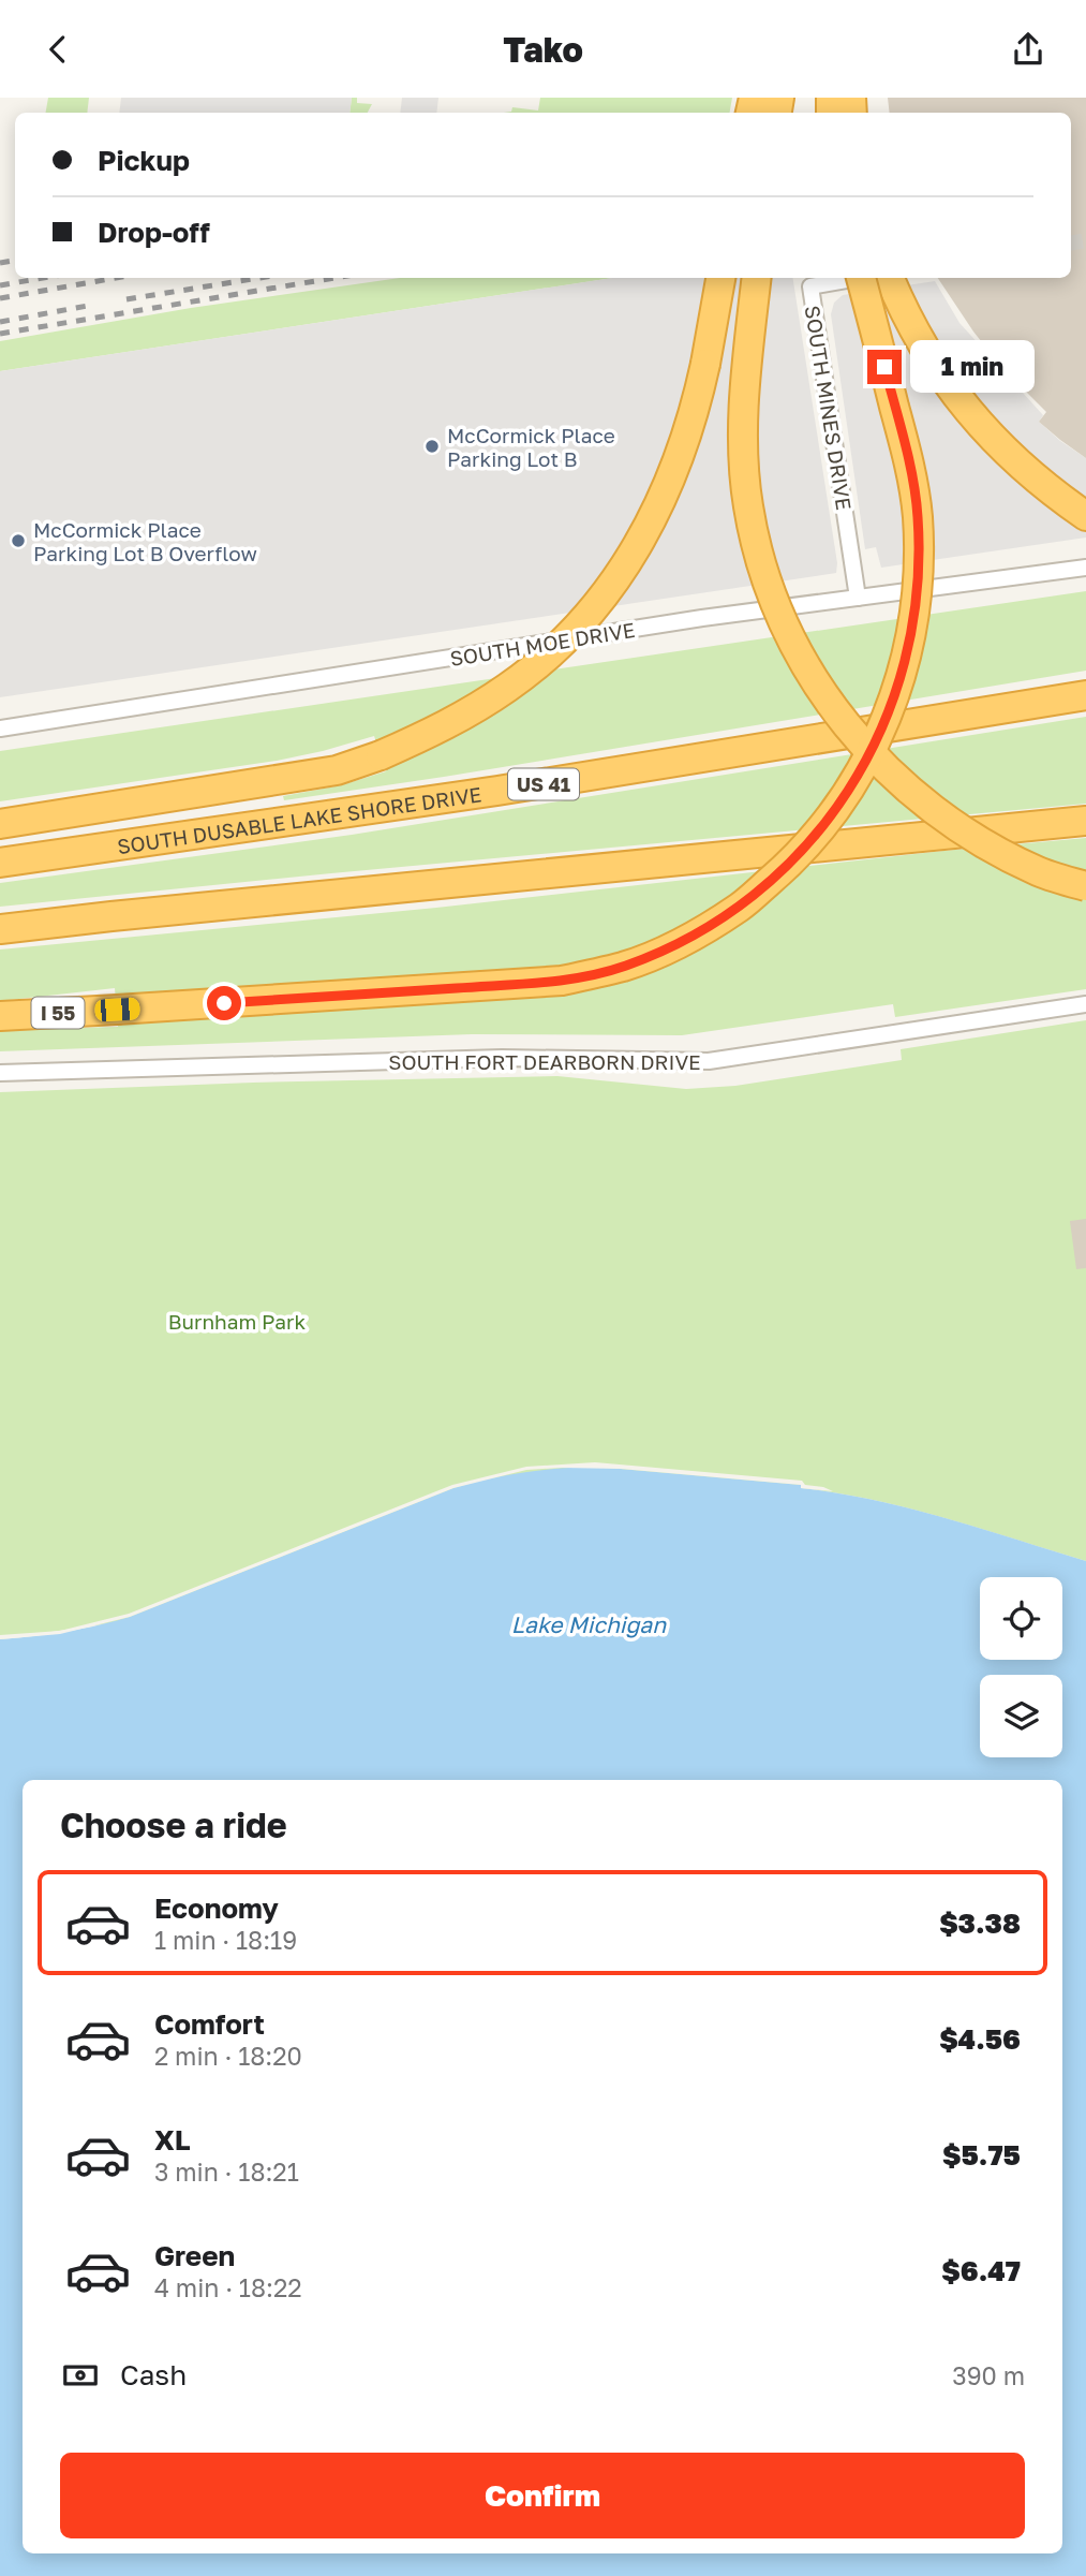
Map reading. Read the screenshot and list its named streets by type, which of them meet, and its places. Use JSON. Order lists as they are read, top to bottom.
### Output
{
  "streets": {
    "highway": ["US 41", "SOUTH DUSABLE LAKE SHORE DRIVE", "I 55"],
    "street": ["SOUTH MINES DRIVE", "SOUTH MOE DRIVE", "SOUTH FORT DEARBORN DRIVE"]
  },
  "crossings": [
    ["SOUTH MINES DRIVE", "SOUTH MOE DRIVE"]
  ],
  "water": ["Lake Michigan"],
  "parks": ["Burnham Park"],
  "places": ["McCormick Place Parking Lot B", "McCormick Place Parking Lot B Overflow"],
  "page": {
    "header": "Tako",
    "banner": ["Pickup", "Drop-off"],
    "bubble": "1 min",
    "heading": "Choose a ride",
    "list": [
      {
        "name": "Economy",
        "note": "1 min · 18:19",
        "value": "$3.38"
      },
      {
        "name": "Comfort",
        "note": "2 min · 18:20",
        "value": "$4.56"
      },
      {
        "name": "XL",
        "note": "3 min · 18:21",
        "value": "$5.75"
      },
      {
        "name": "Green",
        "note": "4 min · 18:22",
        "value": "$6.47"
      }
    ],
    "pay": ["Cash", "390 m"],
    "buttons": "Confirm"
  }
}
